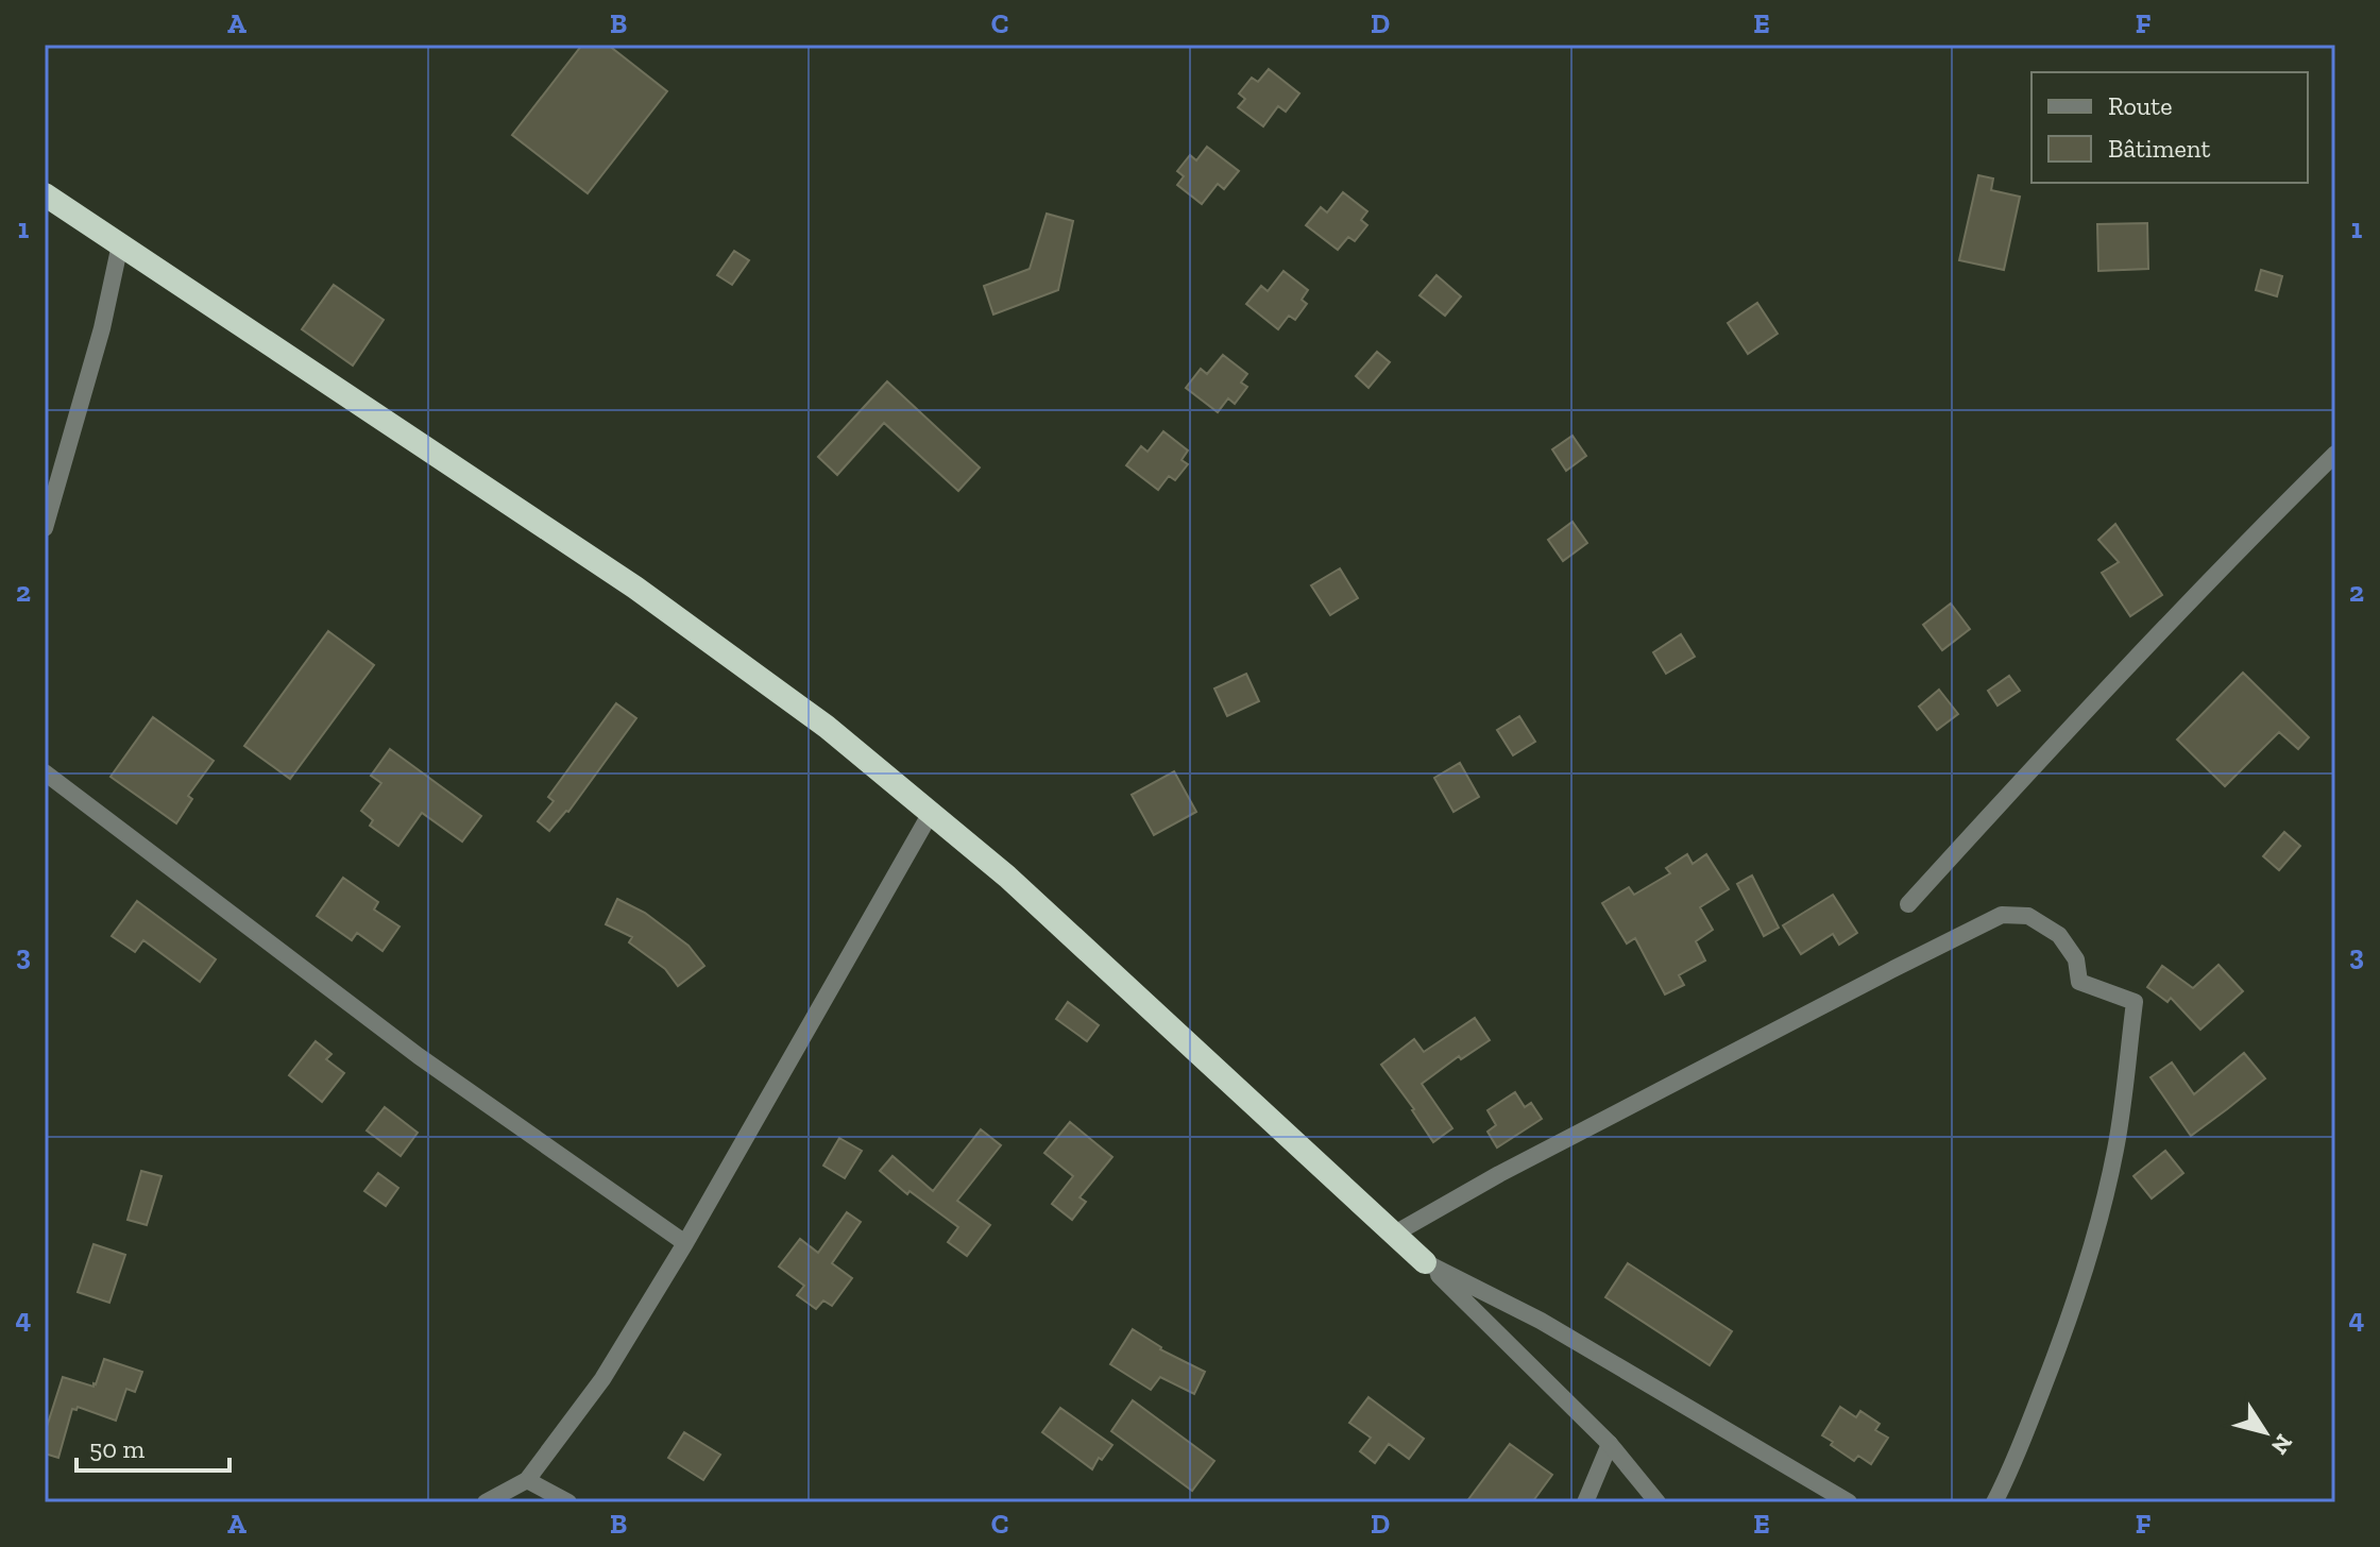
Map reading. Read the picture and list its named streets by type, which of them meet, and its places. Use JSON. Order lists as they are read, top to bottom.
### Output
{
  "legend": ["Route", "Bâtiment"],
  "scale_bar": "50 m",
  "north": "bottom right",
  "grid": {
    "columns": [
      "A",
      "B",
      "C",
      "D",
      "E",
      "F"
    ],
    "rows": [
      "1",
      "2",
      "3",
      "4"
    ]
  }
}
